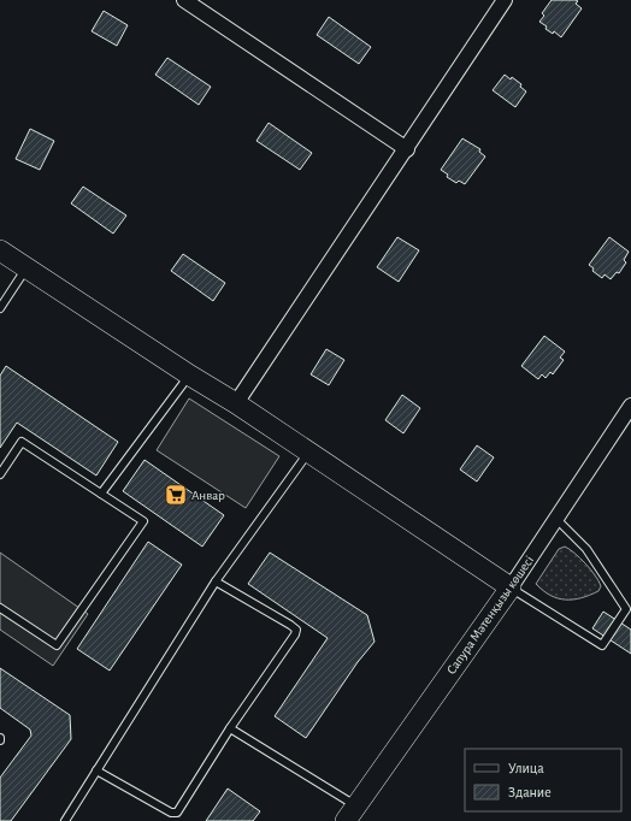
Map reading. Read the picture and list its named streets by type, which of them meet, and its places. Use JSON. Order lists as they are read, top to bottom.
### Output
{
  "streets": {
    "street": ["Сапура Мәтенқызы көшесі"]
  },
  "places": {
    "supermarket": ["Анвар"]
  },
  "legend": ["Улица", "Здание"]
}
